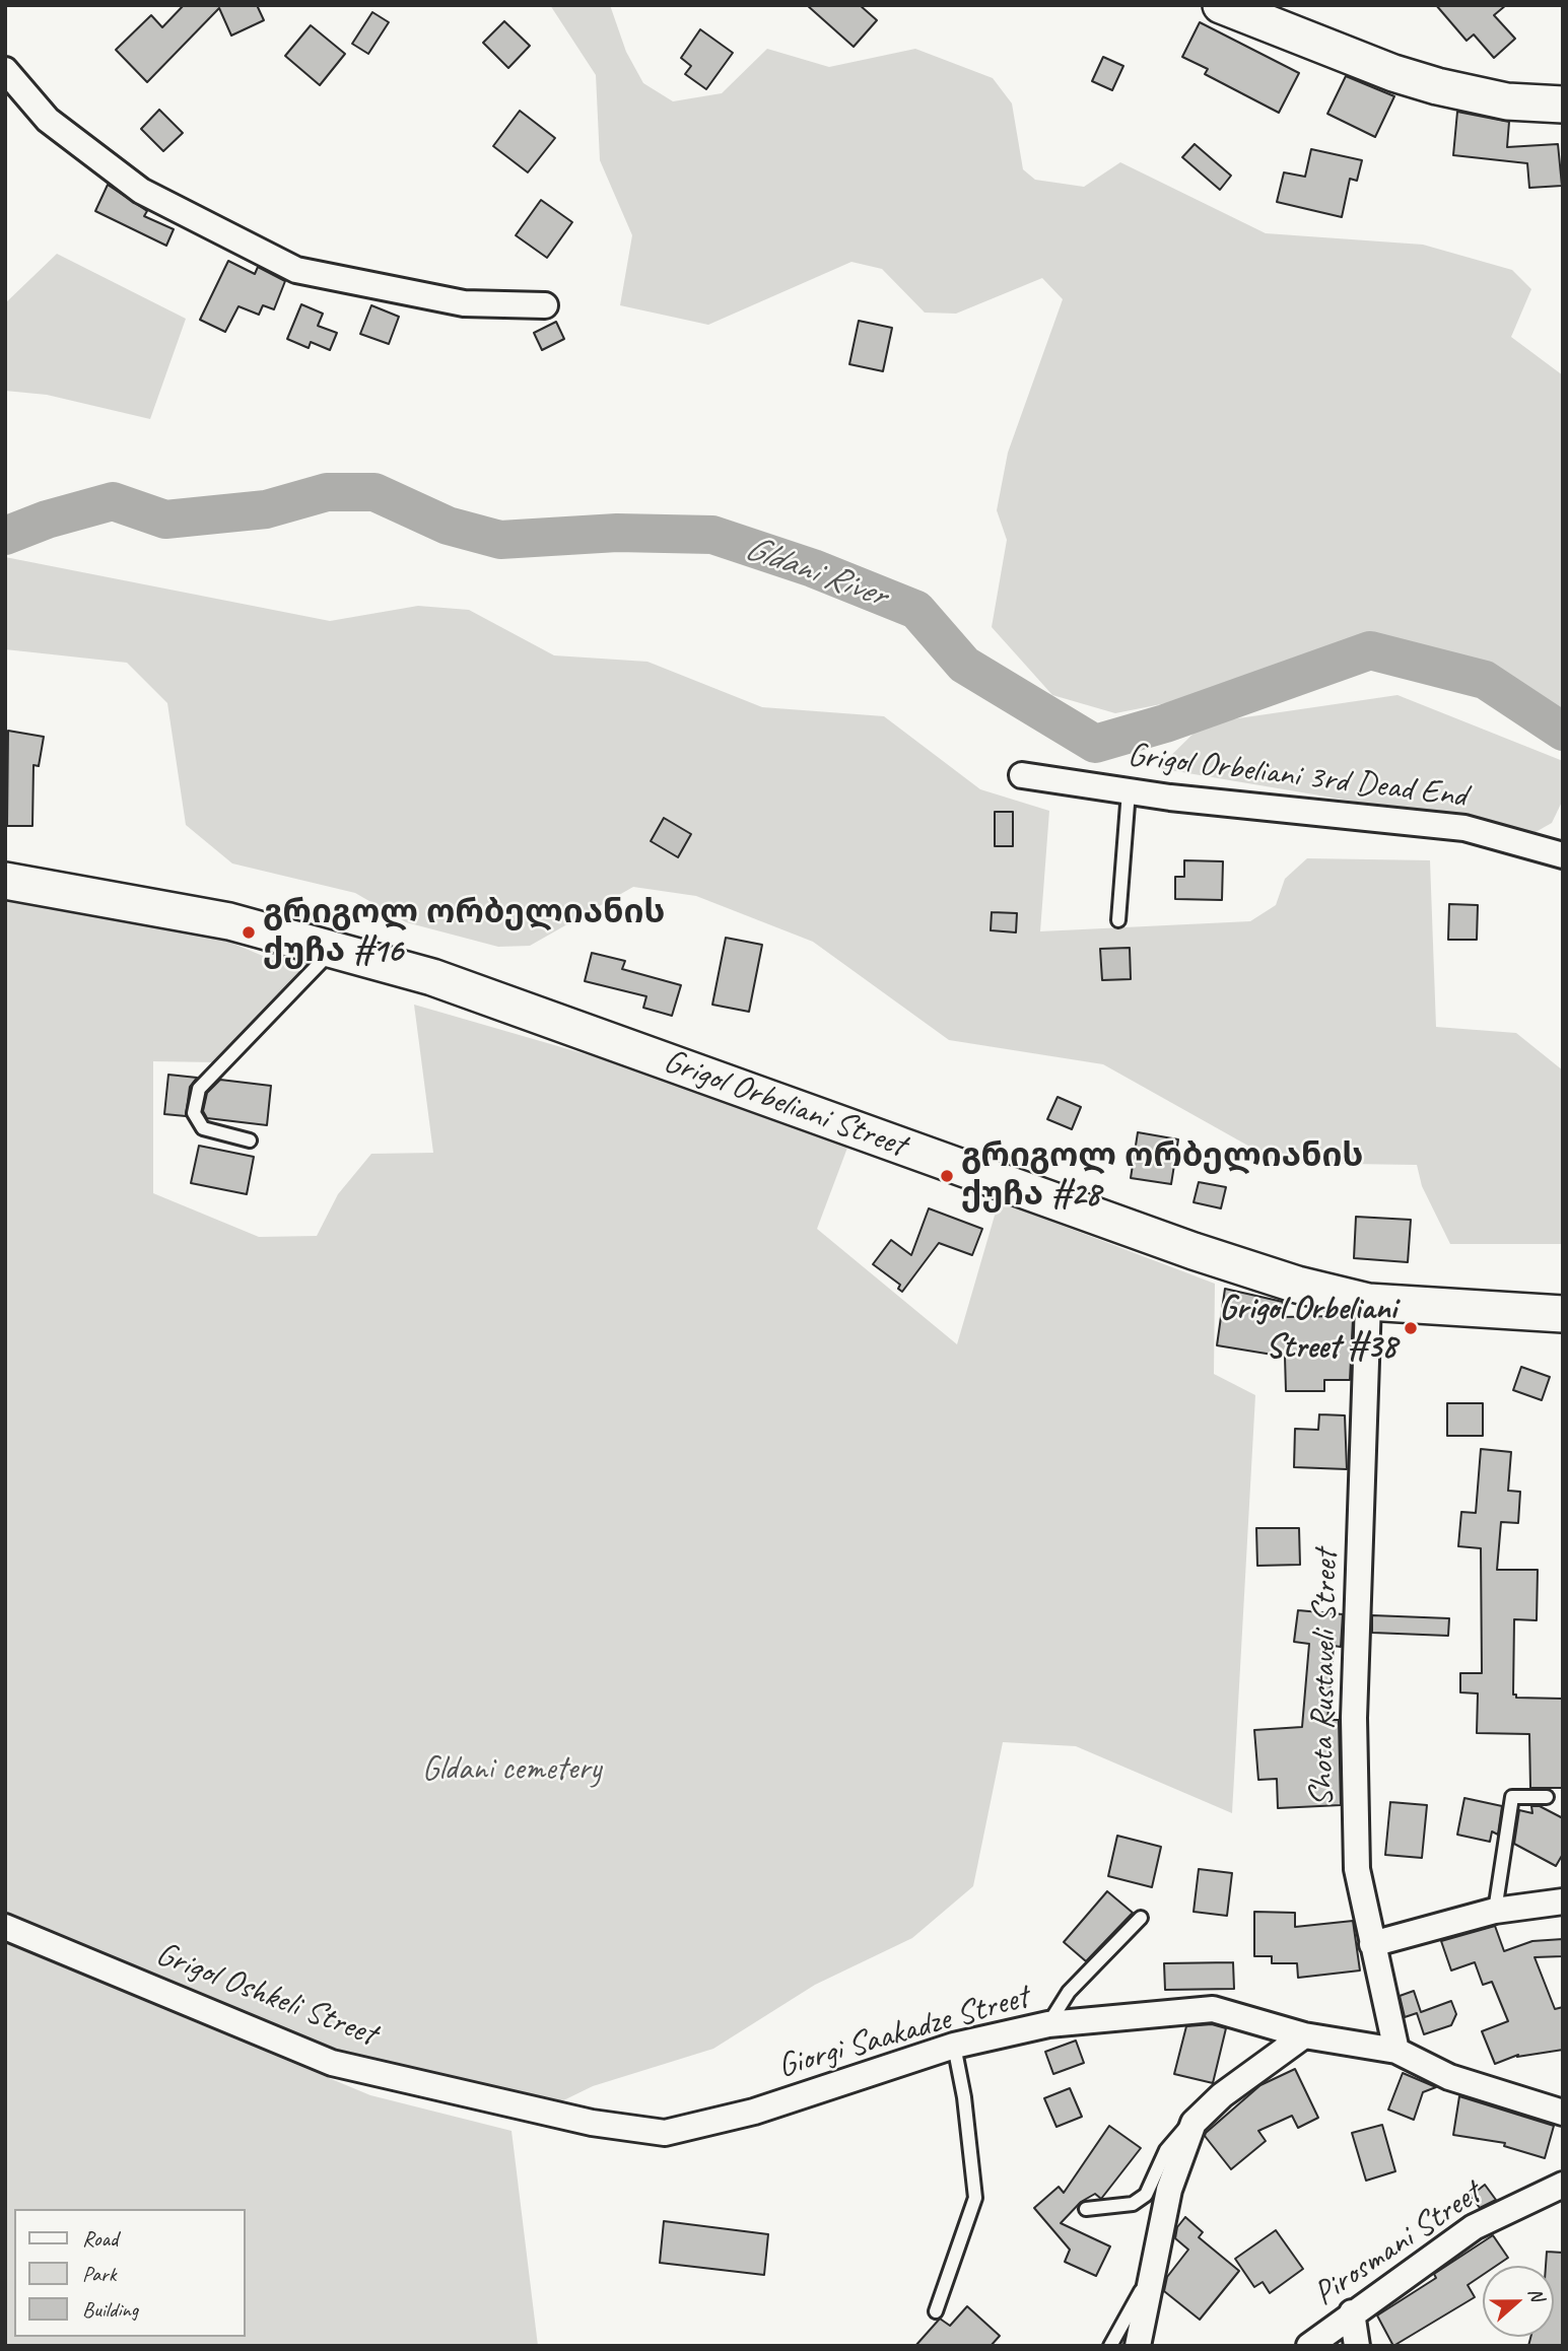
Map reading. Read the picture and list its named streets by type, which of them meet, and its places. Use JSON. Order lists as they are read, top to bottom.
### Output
{
  "streets": {
    "main road": ["Grigol Orbeliani Street"],
    "street": [
      "Grigol Orbeliani 3rd Dead End",
      "Shota Rustaveli Street",
      "Grigol Oshkeli Street",
      "Giorgi Saakadze Street",
      "Pirosmani Street"
    ]
  },
  "crossings": [
    ["Grigol Orbeliani Street", "Shota Rustaveli Street"],
    ["Shota Rustaveli Street", "Giorgi Saakadze Street"],
    ["Grigol Oshkeli Street", "Giorgi Saakadze Street"]
  ],
  "water": ["Gldani River"],
  "parks": ["Gldani cemetery"],
  "places": ["გრიგოლ ორბელიანის ქუჩა #16", "გრიგოლ ორბელიანის ქუჩა #28", "Grigol Orbeliani Street #38"],
  "legend": ["Road", "Park", "Building"],
  "north": "right"
}
